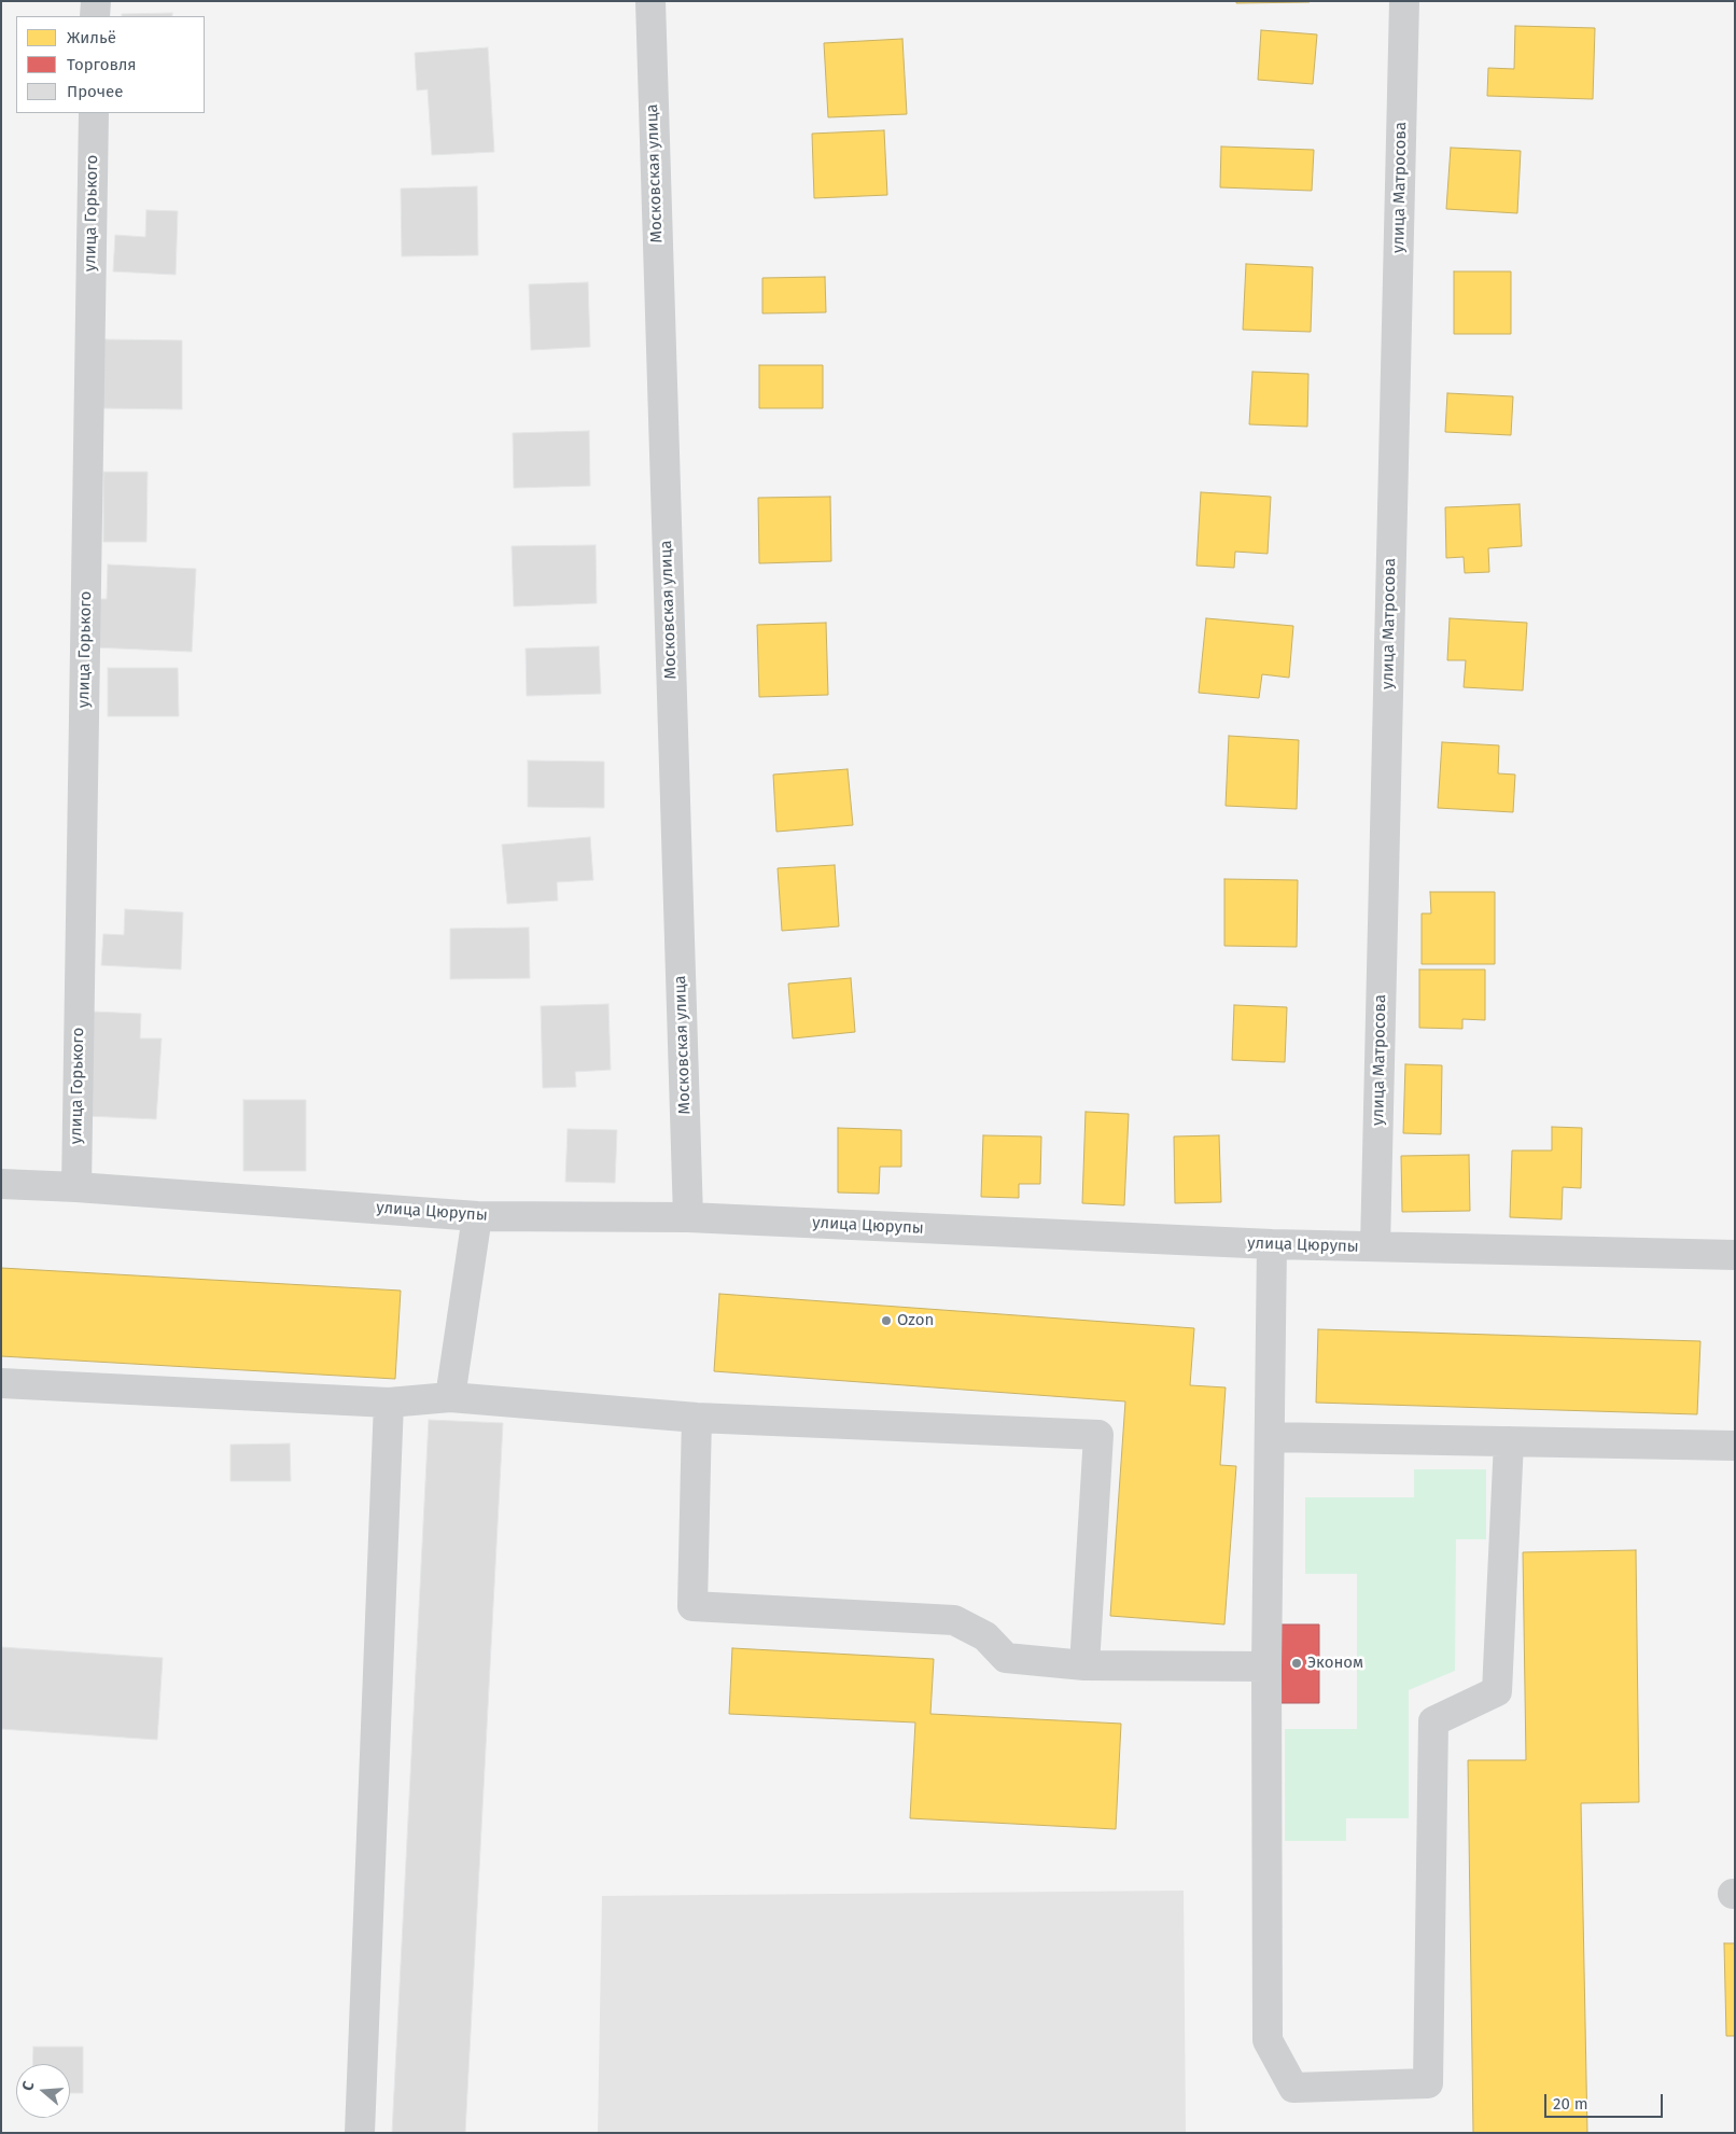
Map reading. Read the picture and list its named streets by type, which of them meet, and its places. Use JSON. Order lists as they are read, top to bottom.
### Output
{
  "streets": {
    "street": [
      "Московская улица",
      "улица Матросова",
      "улица Горького",
      "улица Цюрупы"
    ]
  },
  "crossings": [
    ["Московская улица", "улица Цюрупы"],
    ["улица Матросова", "улица Цюрупы"],
    ["улица Горького", "улица Цюрупы"]
  ],
  "places": ["Ozon", "Эконом"],
  "legend": ["Жильё", "Торговля", "Прочее"],
  "scale_bar": "20 m",
  "north": "left"
}
